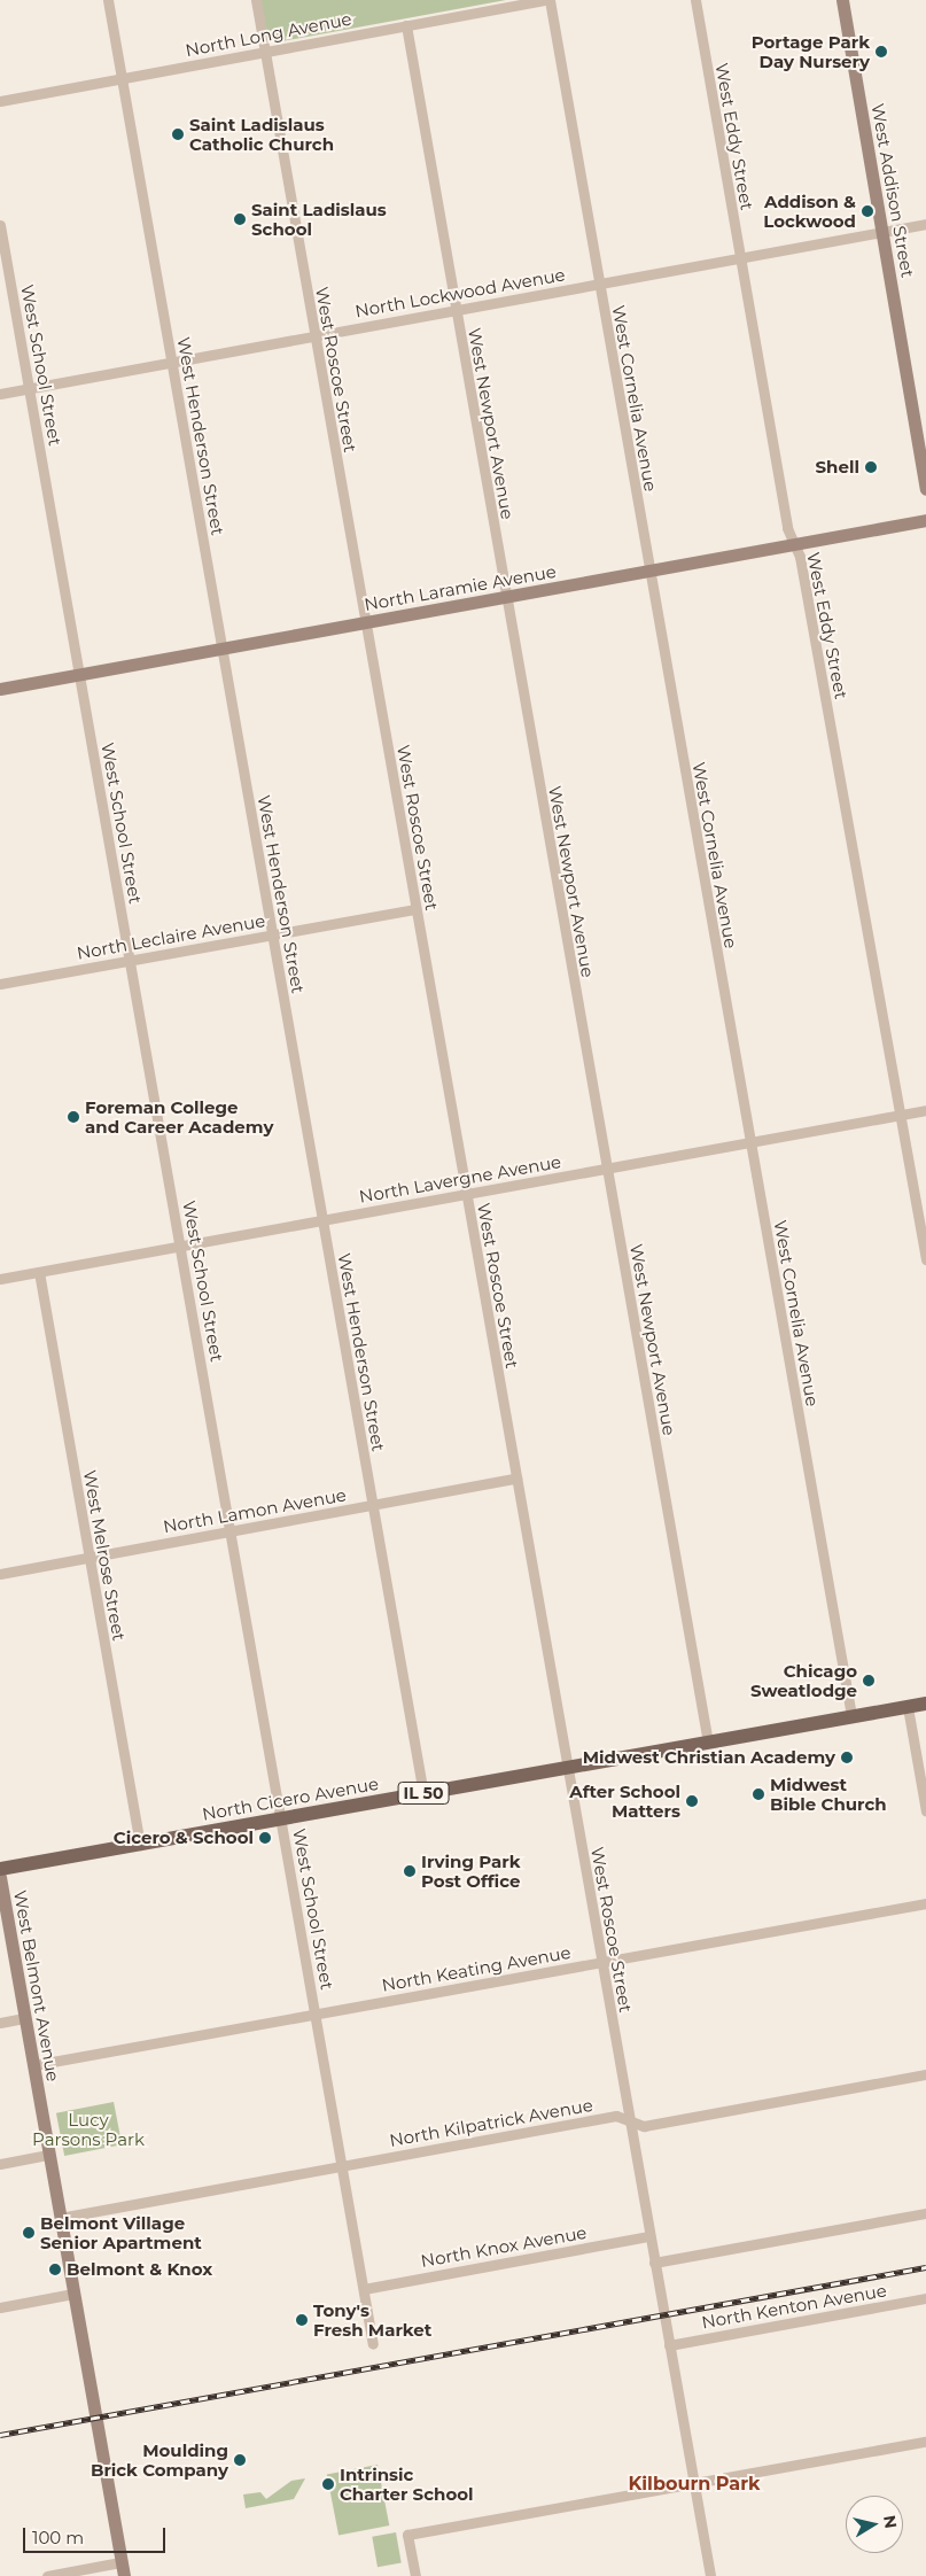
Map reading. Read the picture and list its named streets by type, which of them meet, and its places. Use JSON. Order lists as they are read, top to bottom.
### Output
{
  "streets": {
    "main road": ["IL 50", "North Cicero Avenue"],
    "street": [
      "North Long Avenue",
      "West Eddy Street",
      "West Addison Street",
      "North Lockwood Avenue",
      "West School Street",
      "West Roscoe Street",
      "West Cornelia Avenue",
      "West Newport Avenue",
      "West Henderson Street",
      "North Laramie Avenue",
      "North Leclaire Avenue",
      "North Lavergne Avenue",
      "North Lamon Avenue",
      "West Melrose Street",
      "North Keating Avenue",
      "West Belmont Avenue",
      "North Kilpatrick Avenue",
      "North Knox Avenue",
      "North Kenton Avenue"
    ]
  },
  "crossings": [
    ["North Long Avenue", "West Roscoe Street"],
    ["North Long Avenue", "West Newport Avenue"],
    ["North Long Avenue", "West Henderson Street"],
    ["West Eddy Street", "North Lockwood Avenue"],
    ["West Eddy Street", "North Laramie Avenue"],
    ["West Eddy Street", "North Lavergne Avenue"],
    ["West Addison Street", "North Lockwood Avenue"],
    ["North Lockwood Avenue", "West School Street"],
    ["North Lockwood Avenue", "West Roscoe Street"],
    ["North Lockwood Avenue", "West Cornelia Avenue"],
    ["North Lockwood Avenue", "West Newport Avenue"],
    ["North Lockwood Avenue", "West Henderson Street"],
    ["West School Street", "North Laramie Avenue"],
    ["West School Street", "North Leclaire Avenue"],
    ["West School Street", "North Lavergne Avenue"],
    ["West School Street", "North Lamon Avenue"],
    ["West School Street", "North Cicero Avenue"],
    ["West School Street", "North Keating Avenue"],
    ["West School Street", "North Kilpatrick Avenue"],
    ["West School Street", "North Knox Avenue"],
    ["West Roscoe Street", "North Laramie Avenue"],
    ["West Roscoe Street", "North Leclaire Avenue"],
    ["West Roscoe Street", "North Lavergne Avenue"],
    ["West Roscoe Street", "North Lamon Avenue"],
    ["West Roscoe Street", "North Cicero Avenue"],
    ["West Roscoe Street", "North Keating Avenue"],
    ["West Roscoe Street", "North Kilpatrick Avenue"],
    ["West Roscoe Street", "North Knox Avenue"],
    ["West Roscoe Street", "North Kenton Avenue"],
    ["West Cornelia Avenue", "North Laramie Avenue"],
    ["West Cornelia Avenue", "North Lavergne Avenue"],
    ["West Cornelia Avenue", "North Cicero Avenue"],
    ["West Newport Avenue", "North Laramie Avenue"],
    ["West Newport Avenue", "North Lavergne Avenue"],
    ["West Newport Avenue", "North Cicero Avenue"],
    ["West Henderson Street", "North Laramie Avenue"],
    ["West Henderson Street", "North Leclaire Avenue"],
    ["West Henderson Street", "North Lavergne Avenue"],
    ["West Henderson Street", "North Lamon Avenue"],
    ["West Henderson Street", "North Cicero Avenue"],
    ["North Lavergne Avenue", "West Melrose Street"],
    ["North Lamon Avenue", "West Melrose Street"],
    ["West Melrose Street", "North Cicero Avenue"],
    ["North Keating Avenue", "West Belmont Avenue"],
    ["West Belmont Avenue", "North Kilpatrick Avenue"]
  ],
  "districts": ["Kilbourn Park"],
  "parks": ["Lucy Parsons Park"],
  "places": [
    "Portage Park Day Nursery",
    "Saint Ladislaus Catholic Church",
    "Addison & Lockwood",
    "Saint Ladislaus School",
    "Shell",
    "Foreman College and Career Academy",
    "Chicago Sweatlodge",
    "Midwest Christian Academy",
    "Midwest Bible Church",
    "After School Matters",
    "Cicero & School",
    "Irving Park Post Office",
    "Belmont Village Senior Apartment",
    "Belmont & Knox",
    "Tony's Fresh Market",
    "Moulding Brick Company",
    "Intrinsic Charter School"
  ],
  "scale_bar": "100 m",
  "north": "right"
}
